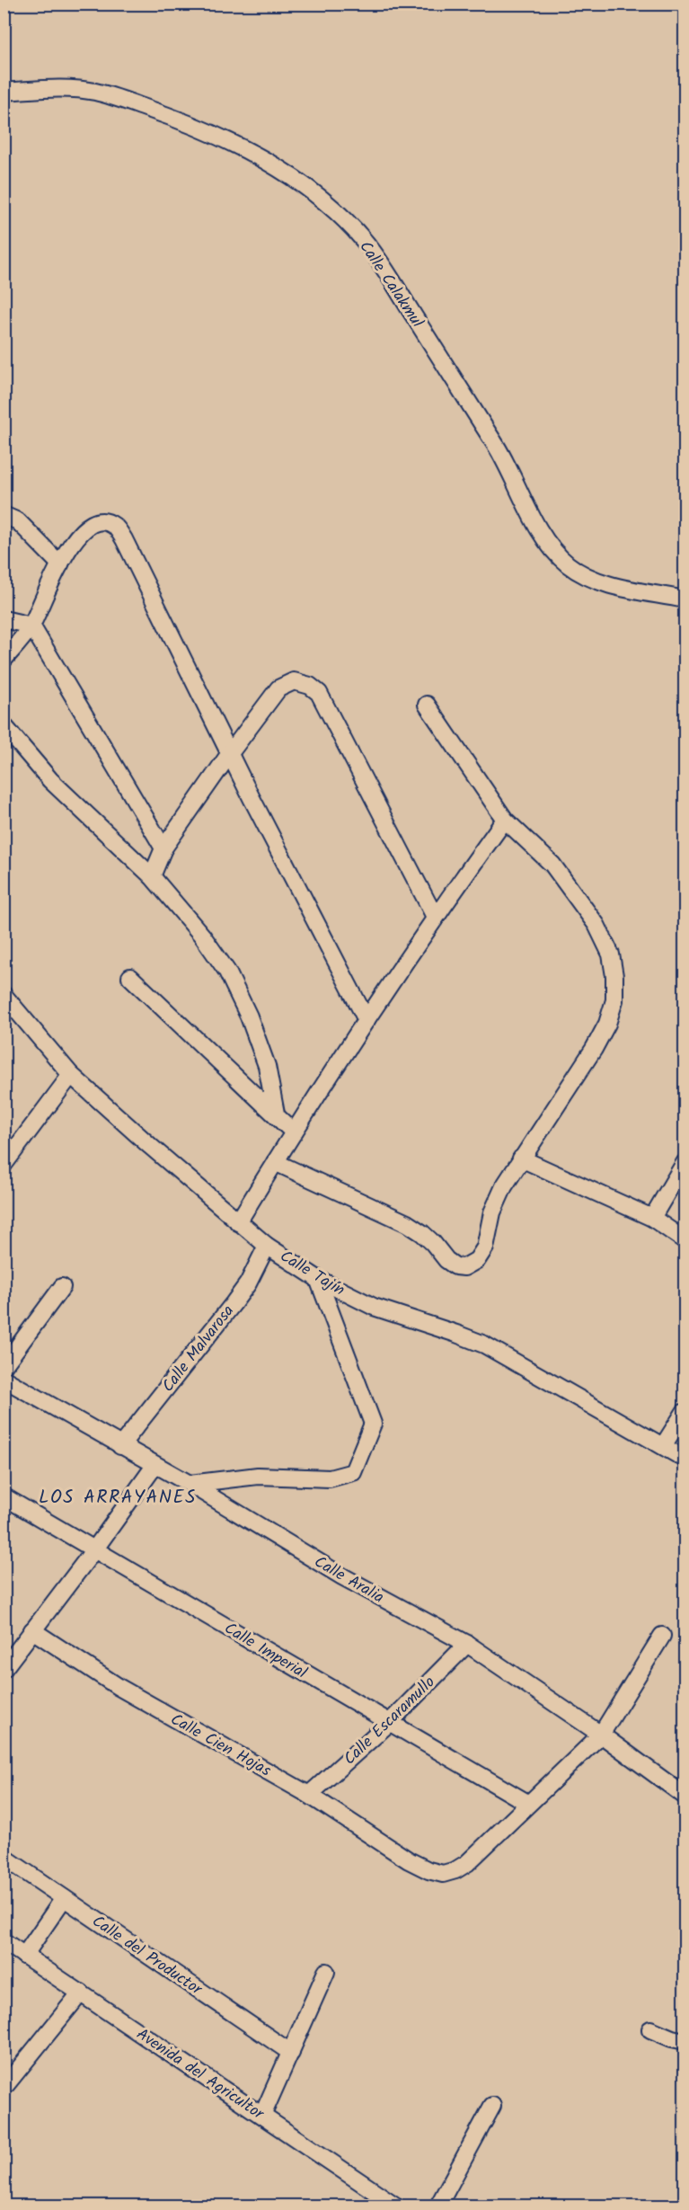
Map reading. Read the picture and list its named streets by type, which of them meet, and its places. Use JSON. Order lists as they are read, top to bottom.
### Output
{
  "streets": {
    "street": [
      "Calle Calakmul",
      "Calle Tajín",
      "Calle Malvarosa",
      "Calle Aralia",
      "Calle Imperial",
      "Calle Escaramullo",
      "Calle Cien Hojas",
      "Calle del Productor",
      "Avenida del Agricultor"
    ]
  },
  "crossings": [
    ["Calle Tajín", "Calle Malvarosa"],
    ["Calle Malvarosa", "Calle Aralia"],
    ["Calle Aralia", "Calle Escaramullo"],
    ["Calle Aralia", "Calle Cien Hojas"],
    ["Calle Imperial", "Calle Escaramullo"],
    ["Calle Imperial", "Calle Cien Hojas"],
    ["Calle Escaramullo", "Calle Cien Hojas"]
  ],
  "districts": ["LOS ARRAYANES"]
}
